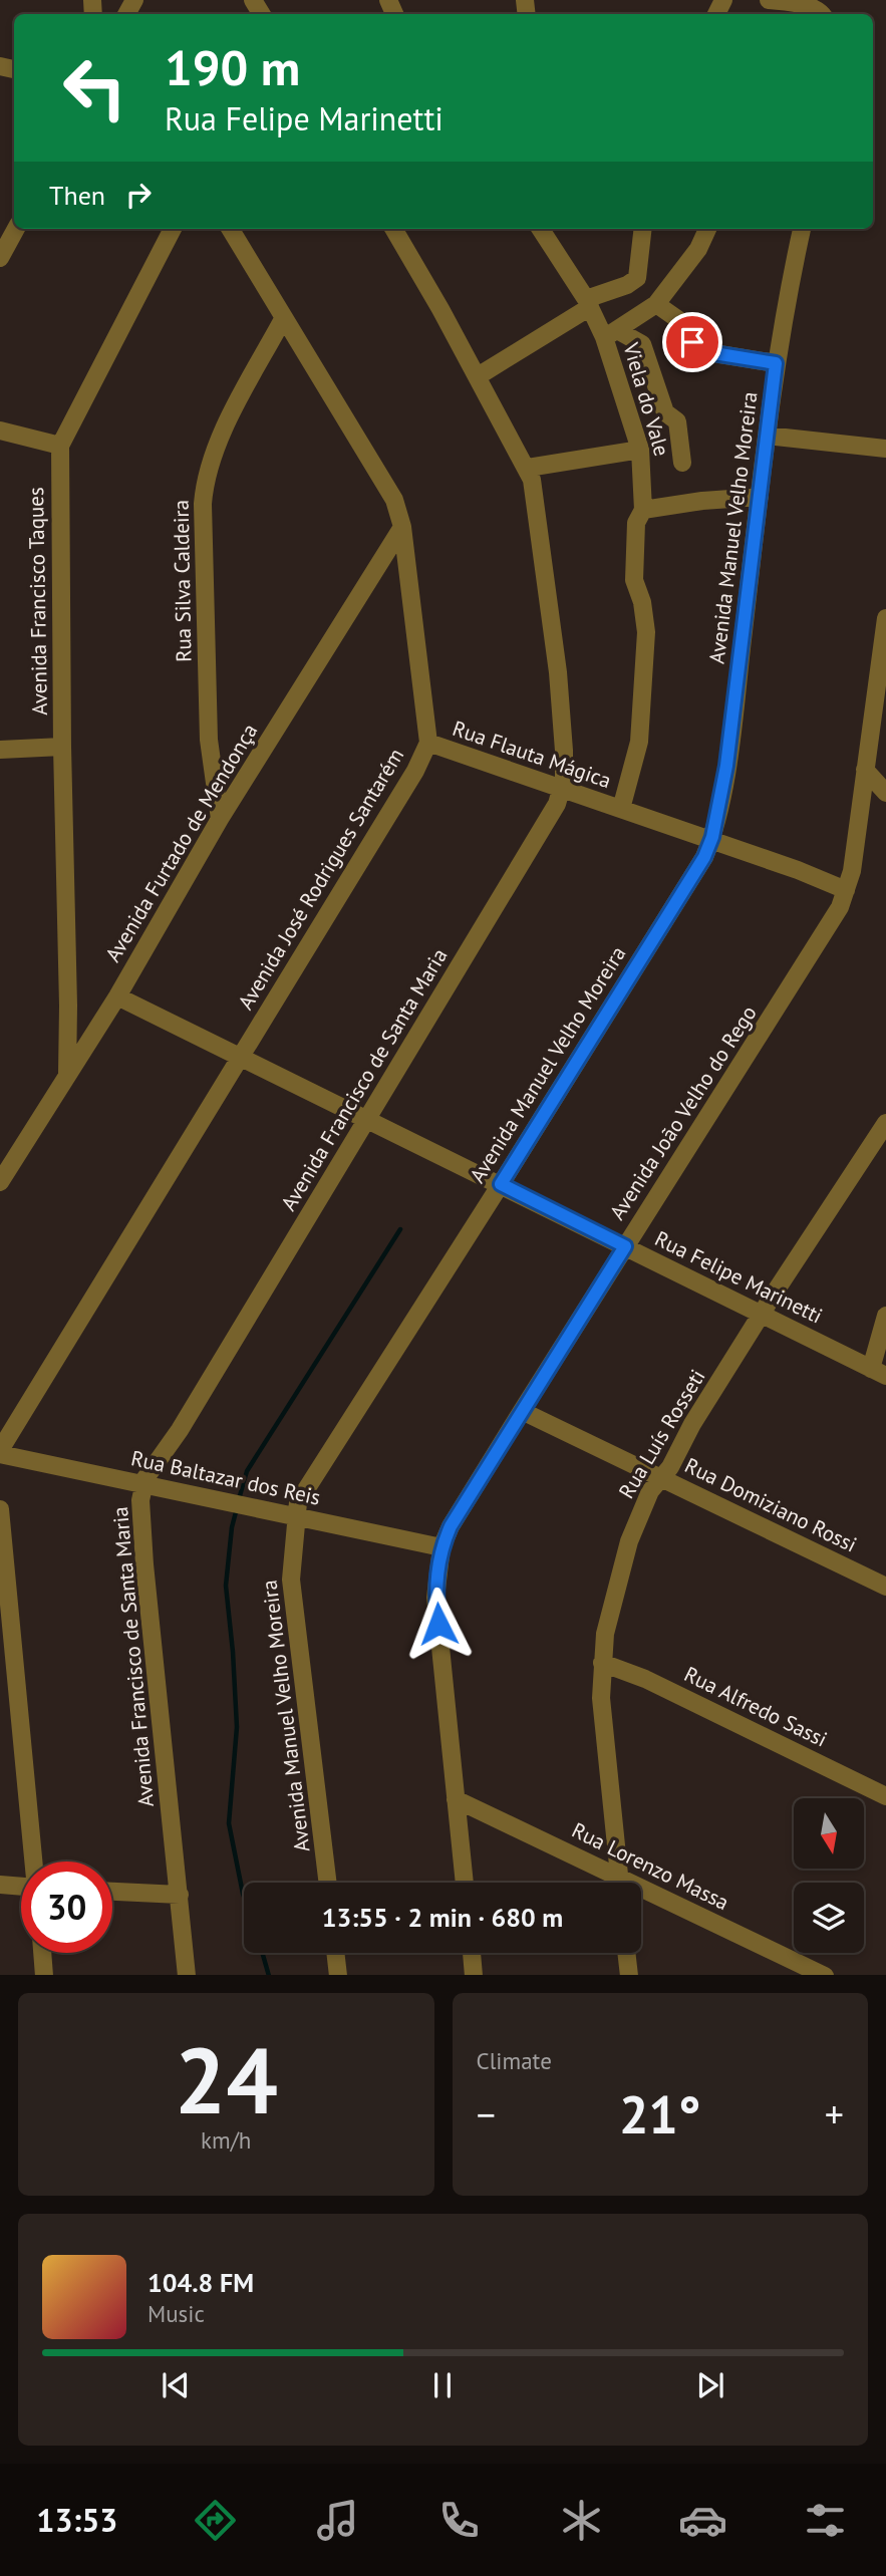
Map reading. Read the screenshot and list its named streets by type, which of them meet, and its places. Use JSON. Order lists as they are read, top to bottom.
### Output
{
  "streets": {
    "street": [
      "Viela do Vale",
      "Avenida Manuel Velho Moreira",
      "Rua Silva Caldeira",
      "Avenida Francisco Taques",
      "Rua Flauta Mágica",
      "Avenida Furtado de Mendonça",
      "Avenida José Rodrigues Santarém",
      "Avenida Francisco de Santa Maria",
      "Avenida João Velho do Rego",
      "Rua Felipe Marinetti",
      "Rua Luís Rosseti",
      "Rua Baltazar dos Reis",
      "Rua Domiziano Rossi",
      "Rua Alfredo Sassi",
      "Rua Lorenzo Massa"
    ]
  },
  "crossings": [
    ["Viela do Vale", "Rua Flauta Mágica"],
    ["Avenida Manuel Velho Moreira", "Rua Flauta Mágica"],
    ["Avenida Manuel Velho Moreira", "Rua Felipe Marinetti"],
    ["Avenida Manuel Velho Moreira", "Rua Baltazar dos Reis"],
    ["Rua Silva Caldeira", "Avenida Furtado de Mendonça"],
    ["Rua Silva Caldeira", "Avenida José Rodrigues Santarém"],
    ["Avenida Francisco Taques", "Avenida Furtado de Mendonça"],
    ["Rua Flauta Mágica", "Avenida José Rodrigues Santarém"],
    ["Rua Flauta Mágica", "Avenida Francisco de Santa Maria"],
    ["Rua Flauta Mágica", "Avenida João Velho do Rego"],
    ["Avenida Furtado de Mendonça", "Avenida José Rodrigues Santarém"],
    ["Avenida Furtado de Mendonça", "Rua Felipe Marinetti"],
    ["Avenida José Rodrigues Santarém", "Rua Felipe Marinetti"],
    ["Avenida José Rodrigues Santarém", "Rua Baltazar dos Reis"],
    ["Avenida Francisco de Santa Maria", "Rua Felipe Marinetti"],
    ["Avenida Francisco de Santa Maria", "Rua Baltazar dos Reis"],
    ["Avenida João Velho do Rego", "Rua Felipe Marinetti"],
    ["Avenida João Velho do Rego", "Rua Baltazar dos Reis"],
    ["Avenida João Velho do Rego", "Rua Domiziano Rossi"],
    ["Avenida João Velho do Rego", "Rua Lorenzo Massa"],
    ["Rua Felipe Marinetti", "Rua Luís Rosseti"],
    ["Rua Luís Rosseti", "Rua Domiziano Rossi"],
    ["Rua Luís Rosseti", "Rua Alfredo Sassi"]
  ],
  "north": "bottom",
  "page": {
    "turn": ["190 m", "Rua Felipe Marinetti"],
    "then": "Then",
    "limit": "30",
    "trip": "13:55 · 2 min · 680 m",
    "tile": [
      ["24", "km/h"],
      "Climate"
    ],
    "heat": ["−", "21°", "+"],
    "song": ["104.8 FM", "Music"],
    "tabs": "13:53"
  }
}
